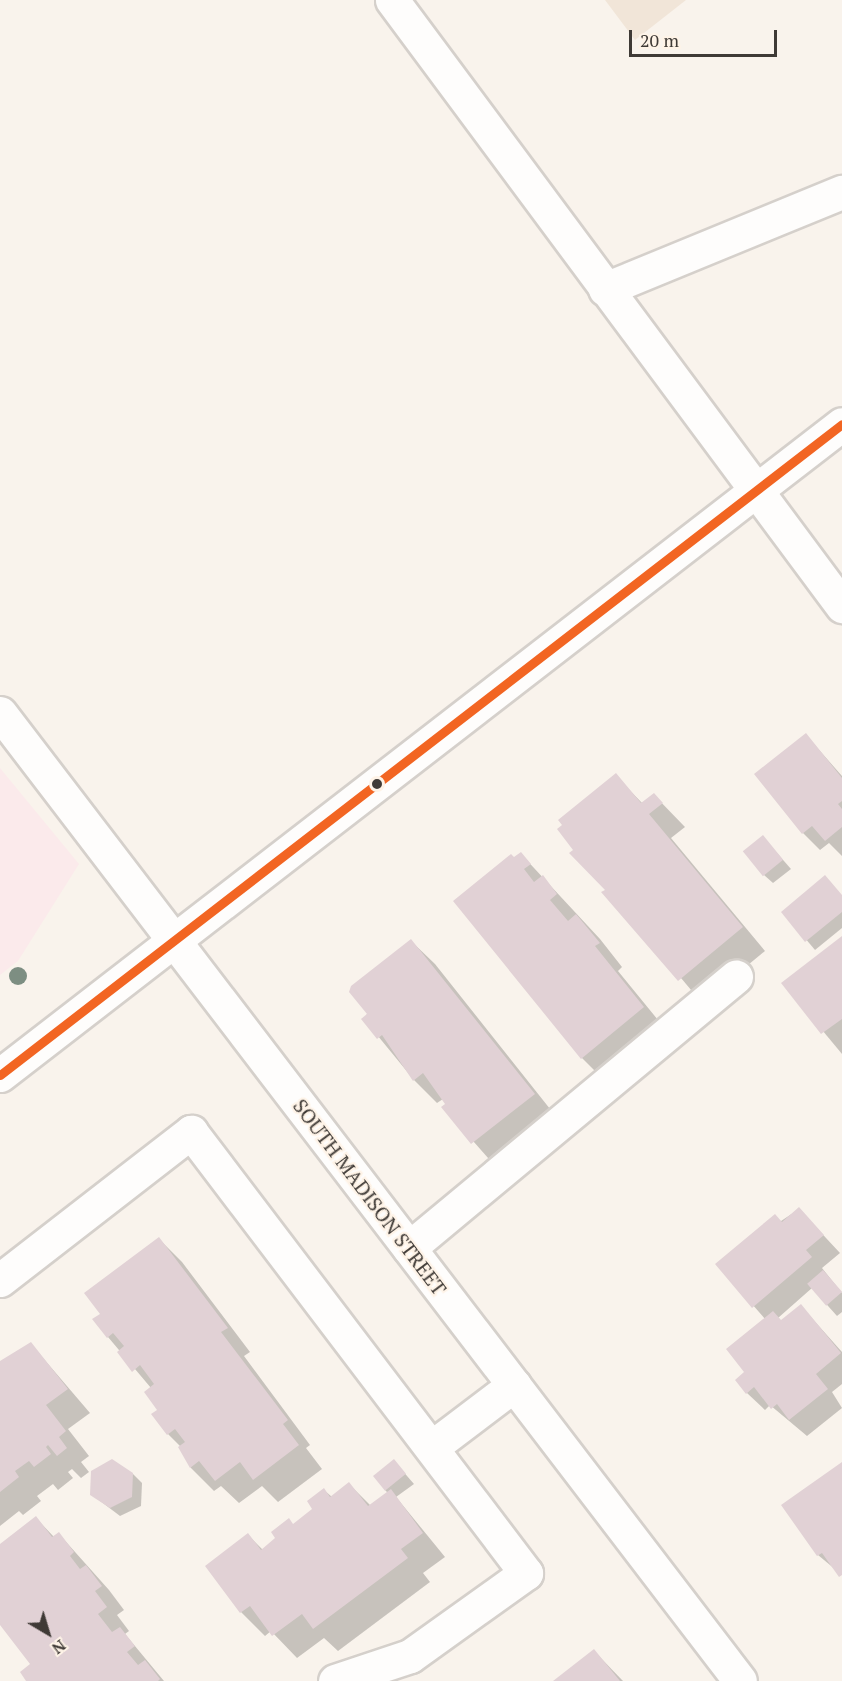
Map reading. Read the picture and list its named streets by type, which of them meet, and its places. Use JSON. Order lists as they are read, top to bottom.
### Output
{
  "streets": {
    "street": ["SOUTH MADISON STREET"]
  },
  "scale_bar": "20 m",
  "north": "bottom right"
}
